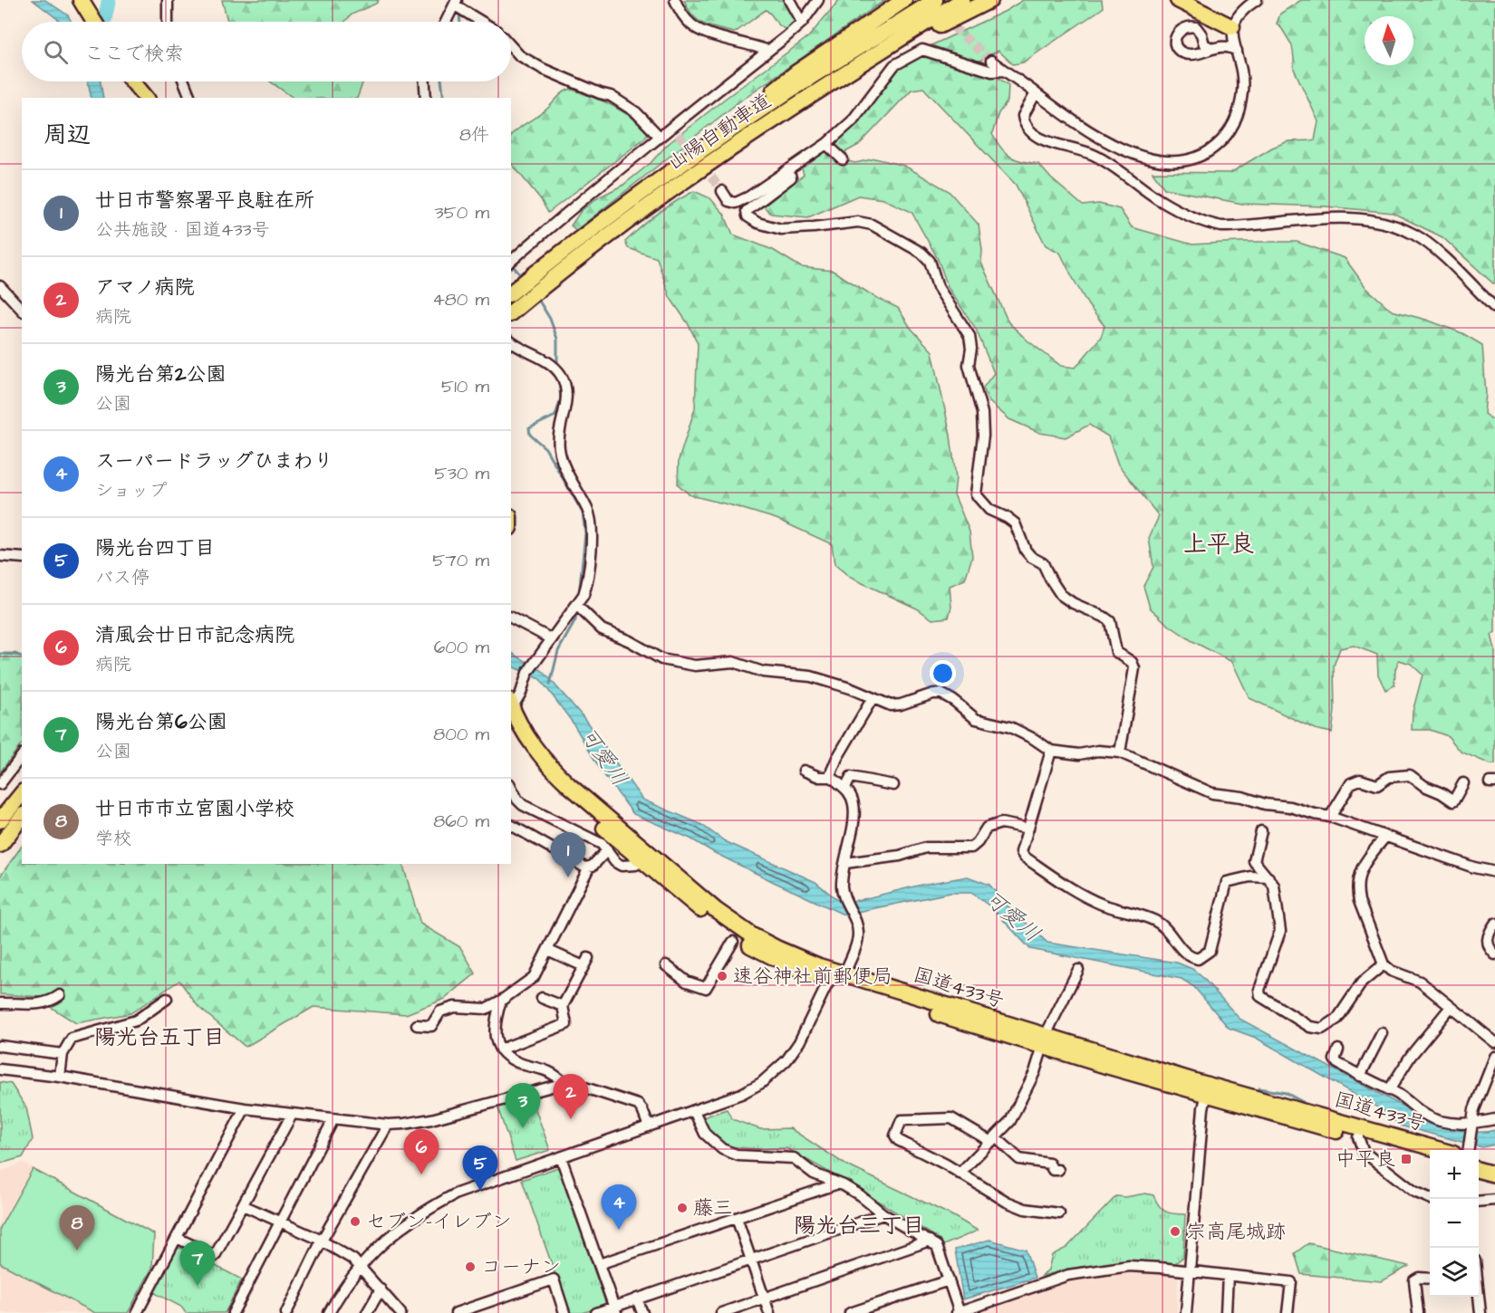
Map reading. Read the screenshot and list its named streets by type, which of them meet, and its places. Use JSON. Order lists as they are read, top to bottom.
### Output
{
  "streets": {
    "highway": ["山陽自動車道", "国道433号"]
  },
  "districts": ["上平良", "陽光台五丁目", "陽光台三丁目"],
  "water": ["可愛川"],
  "places": {
    "other": [
      "速谷神社前郵便局",
      "藤三",
      "セブン-イレブン",
      "宗高尾城跡",
      "コーナン"
    ],
    "transit": ["中平良"]
  },
  "north": "top",
  "page": {
    "search": "ここで検索",
    "heading": ["周辺", "8件"],
    "list": [
      {
        "mark": "1",
        "name": "廿日市警察署平良駐在所",
        "note": "公共施設 · 国道433号",
        "value": "350 m"
      },
      {
        "mark": "2",
        "name": "アマノ病院",
        "note": "病院",
        "value": "480 m"
      },
      {
        "mark": "3",
        "name": "陽光台第2公園",
        "note": "公園",
        "value": "510 m"
      },
      {
        "mark": "4",
        "name": "スーパードラッグひまわり",
        "note": "ショップ",
        "value": "530 m"
      },
      {
        "mark": "5",
        "name": "陽光台四丁目",
        "note": "バス停",
        "value": "570 m"
      },
      {
        "mark": "6",
        "name": "清風会廿日市記念病院",
        "note": "病院",
        "value": "600 m"
      },
      {
        "mark": "7",
        "name": "陽光台第6公園",
        "note": "公園",
        "value": "800 m"
      },
      {
        "mark": "8",
        "name": "廿日市市立宮園小学校",
        "note": "学校",
        "value": "860 m"
      }
    ],
    "pins": [
      "1",
      "2",
      "3",
      "6",
      "5",
      "4",
      "8",
      "7"
    ],
    "map_buttons": ["+", "−"]
  }
}
